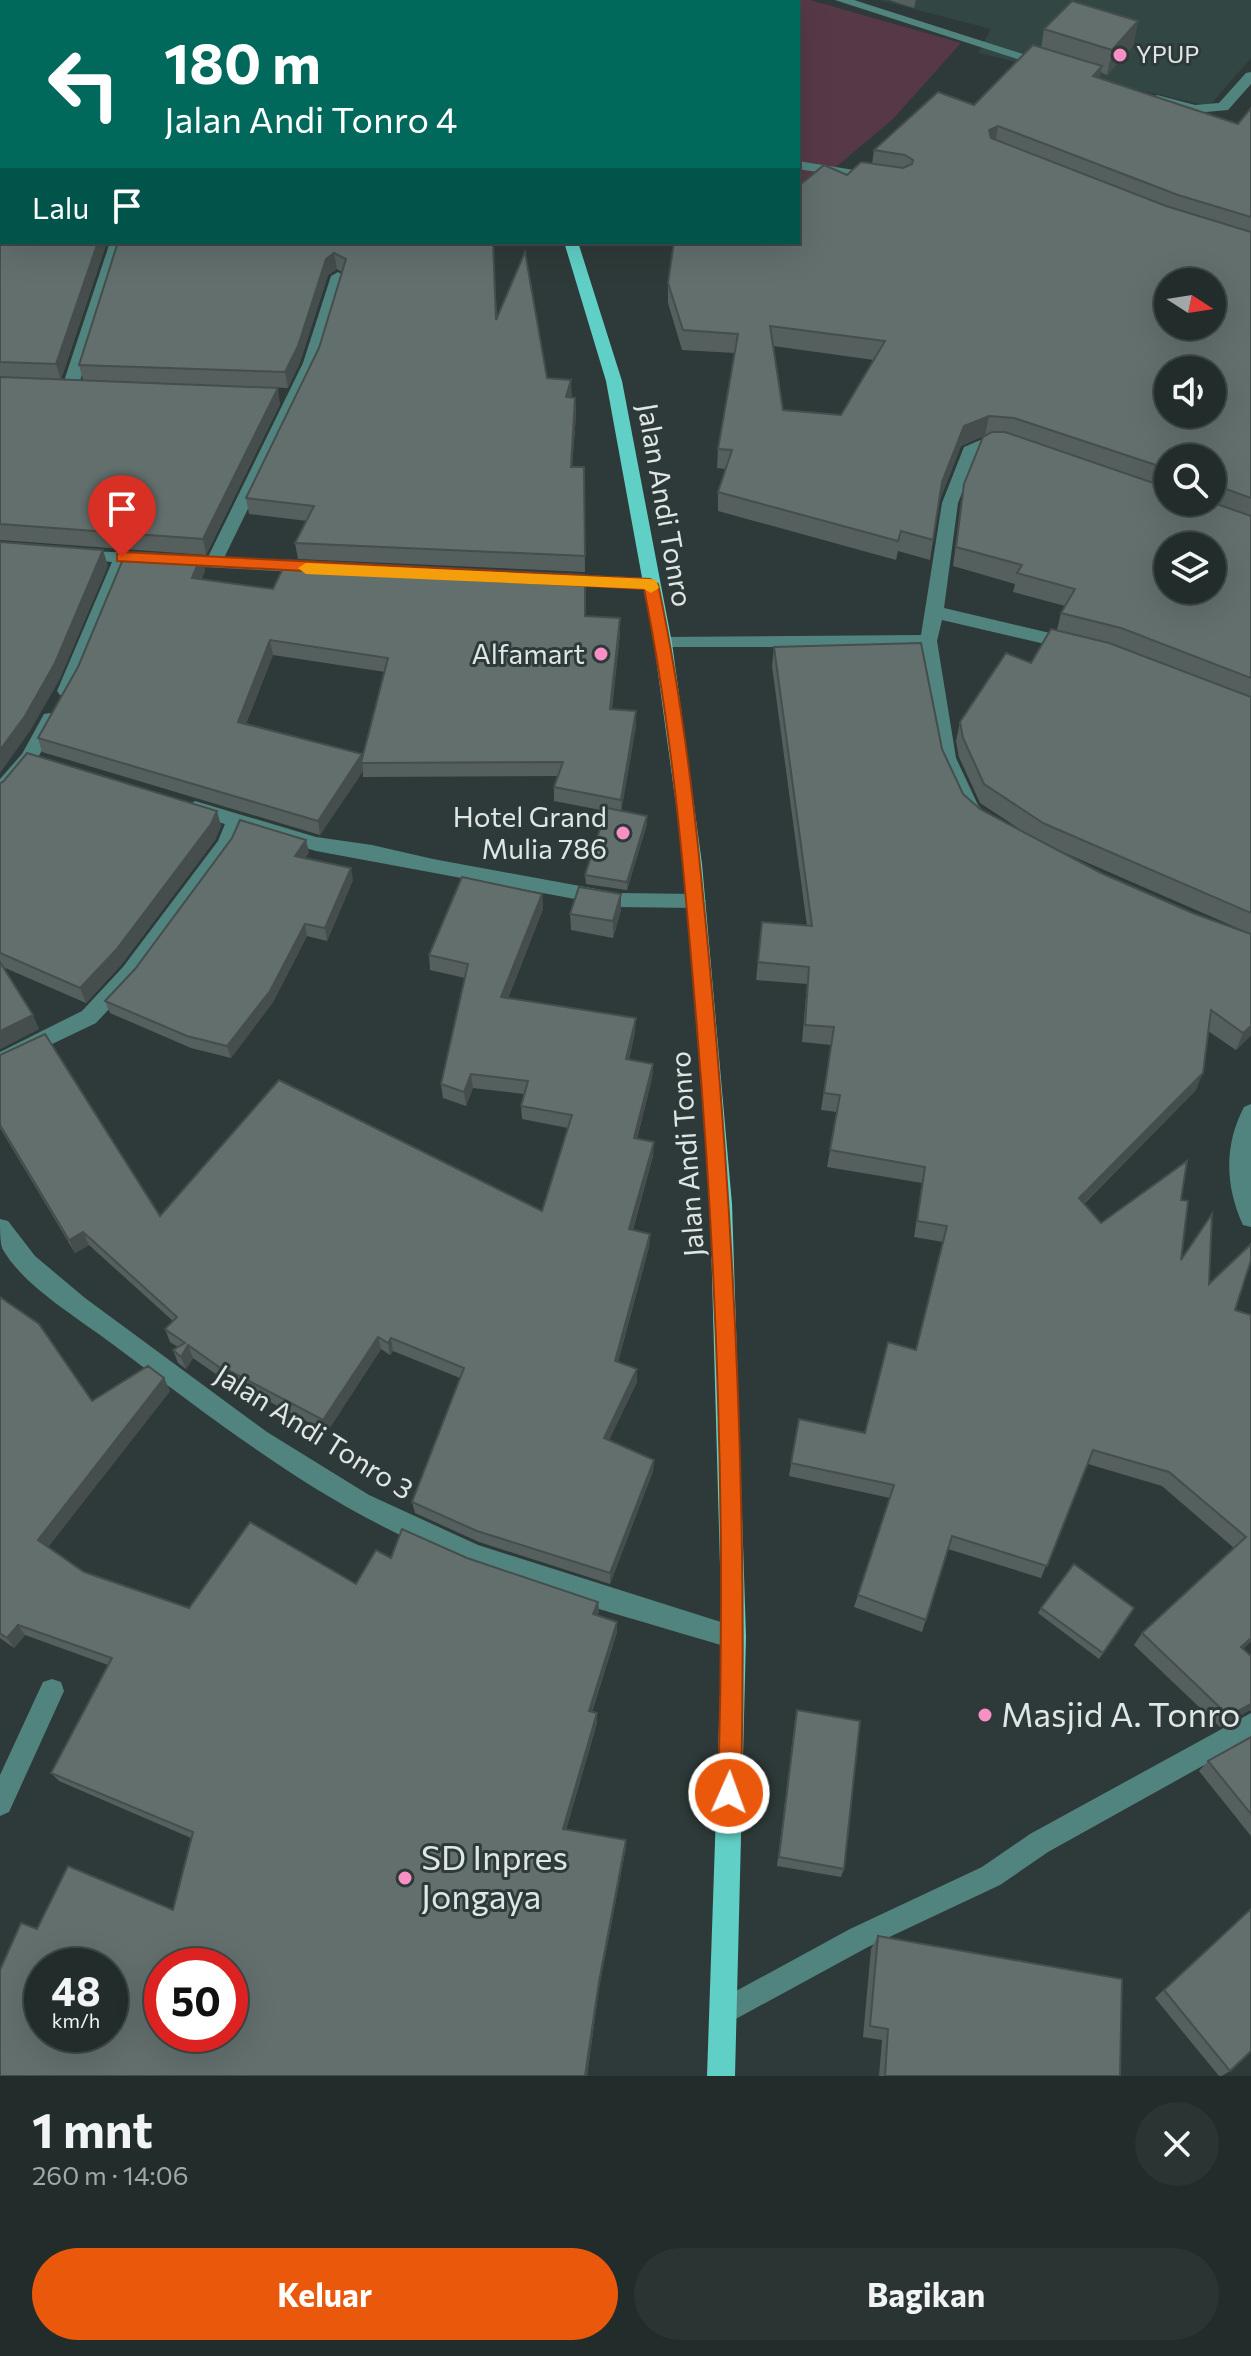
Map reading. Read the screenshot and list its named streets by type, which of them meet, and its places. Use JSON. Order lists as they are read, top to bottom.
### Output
{
  "streets": {
    "main road": ["Jalan Andi Tonro"],
    "street": ["Jalan Andi Tonro 3"]
  },
  "crossings": [
    ["Jalan Andi Tonro", "Jalan Andi Tonro 3"]
  ],
  "places": [
    "YPUP",
    "Alfamart",
    "Hotel Grand Mulia 786",
    "Masjid A. Tonro",
    "SD Inpres Jongaya"
  ],
  "north": "right",
  "page": {
    "turn": ["180 m", "Jalan Andi Tonro 4"],
    "then": "Lalu",
    "speed": "48 km/h",
    "limit": "50",
    "heading": ["1 mnt", "260 m · 14:06"],
    "buttons": ["Keluar", "Bagikan"]
  }
}
